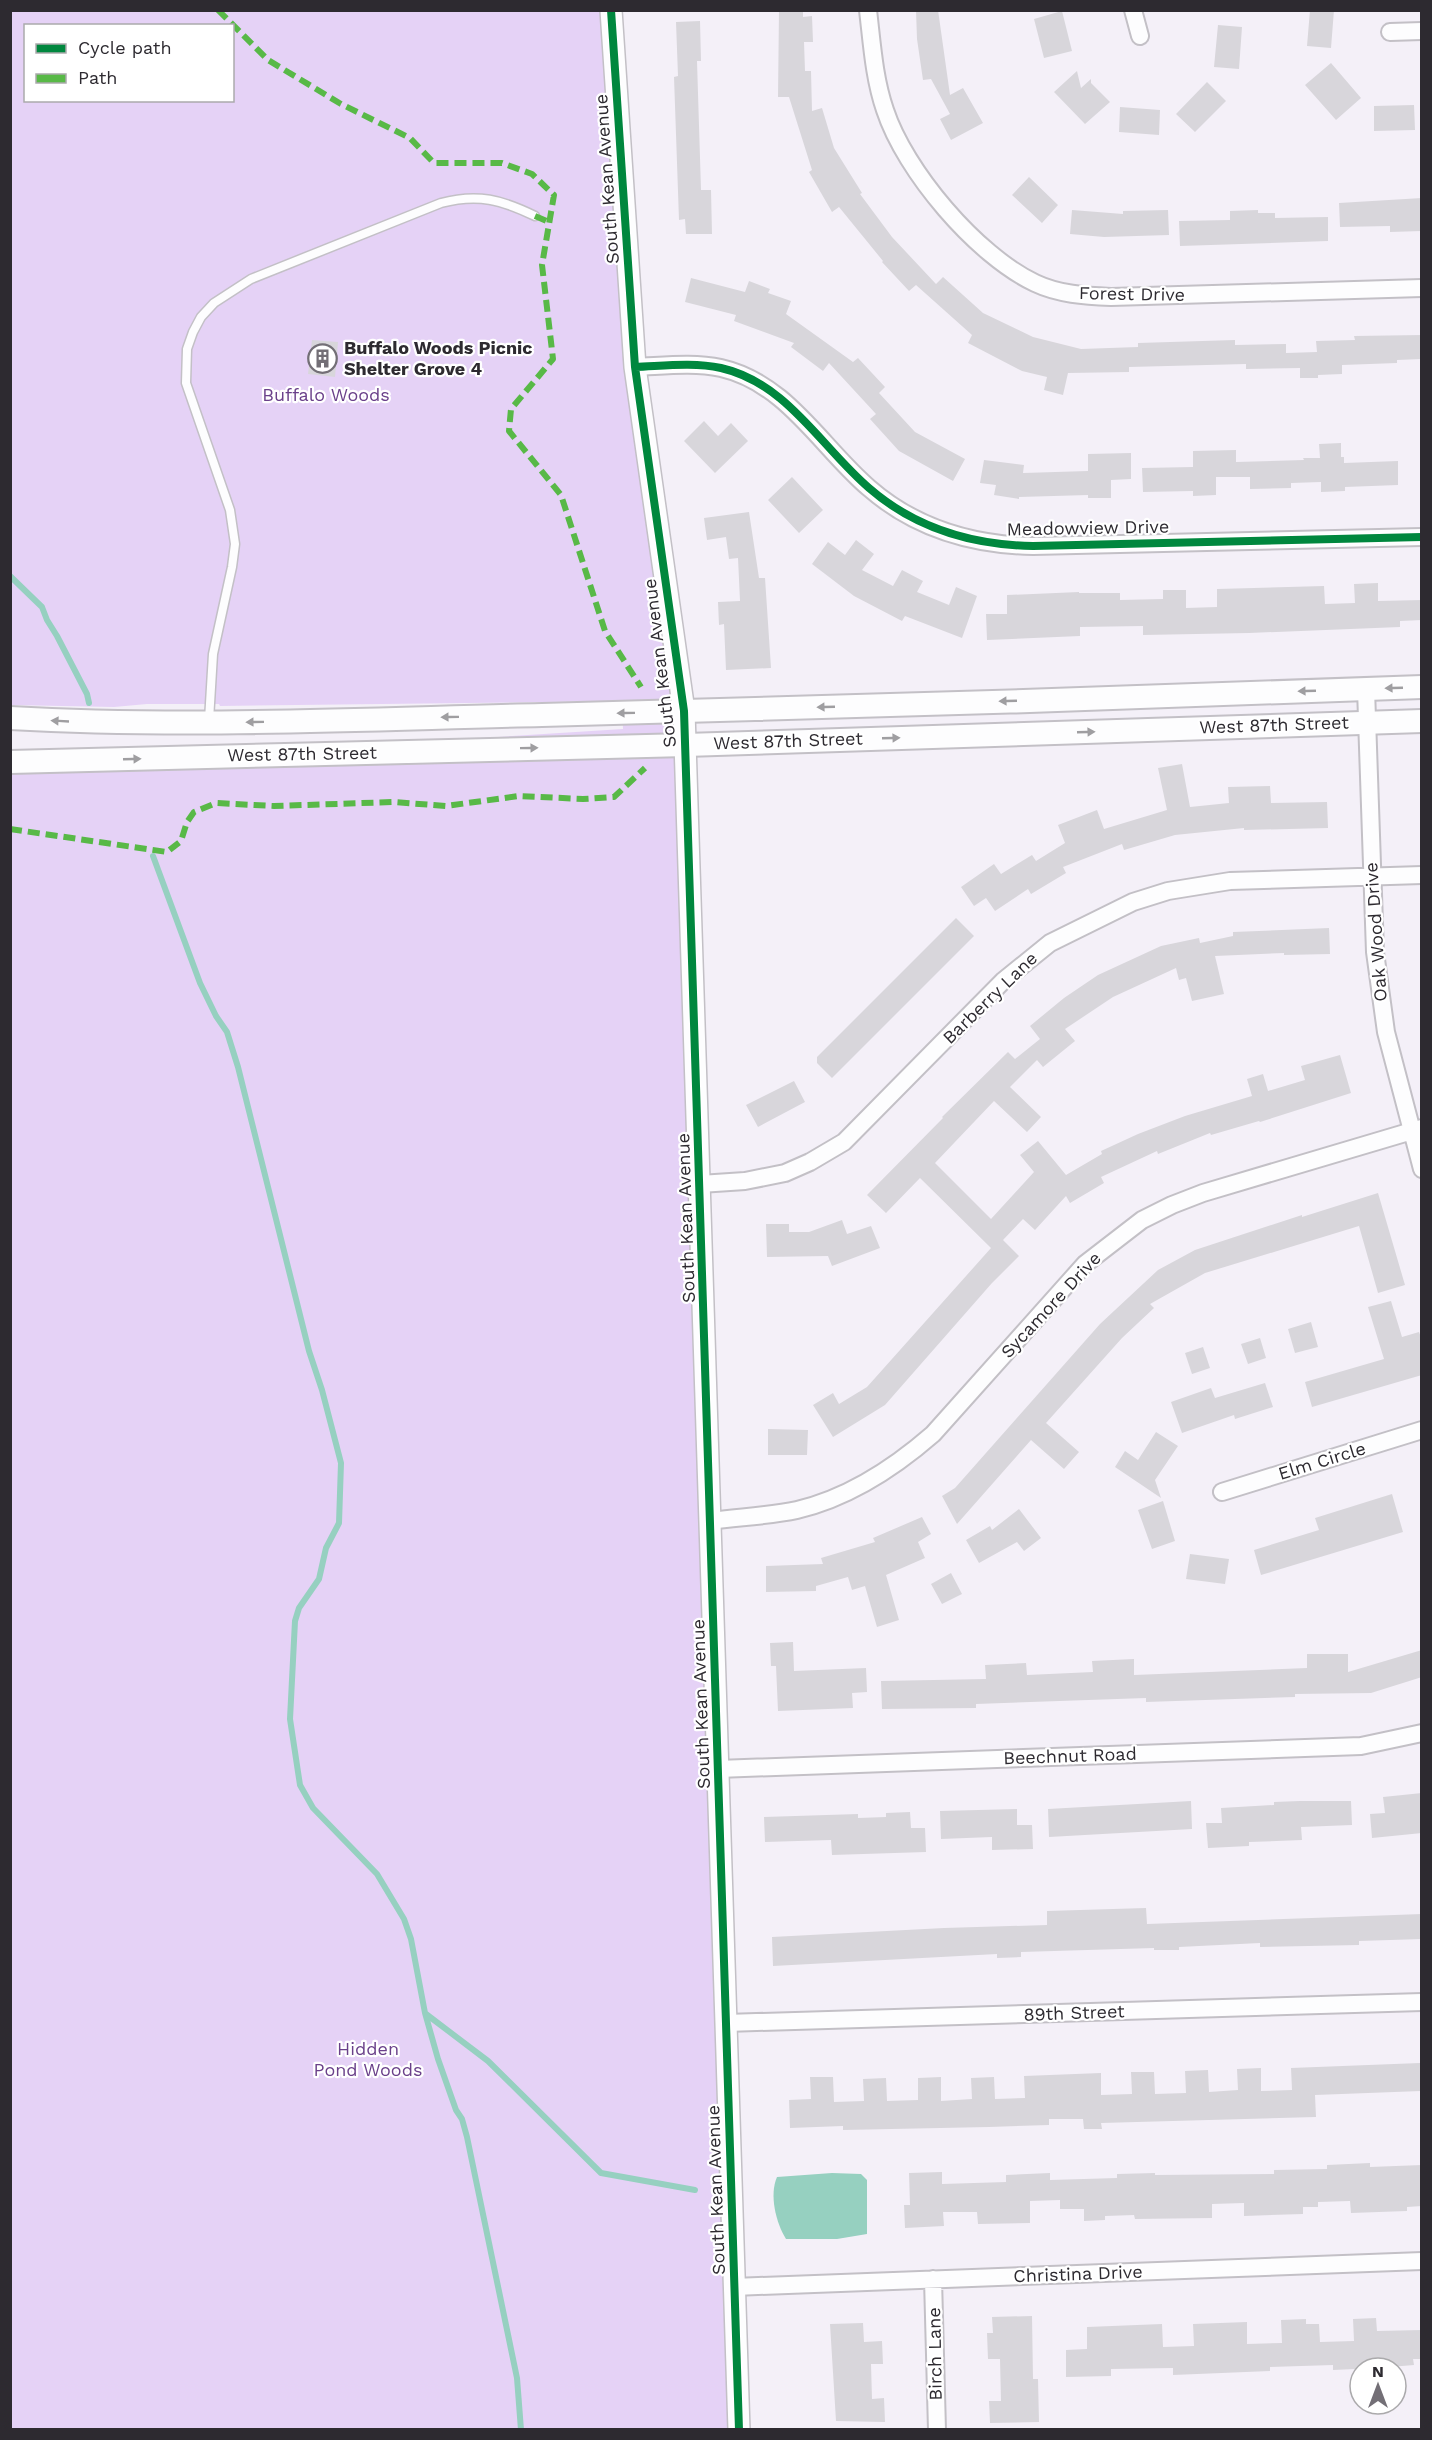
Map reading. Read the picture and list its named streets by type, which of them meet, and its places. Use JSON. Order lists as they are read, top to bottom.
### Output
{
  "streets": {
    "main road": ["West 87th Street"],
    "street": [
      "South Kean Avenue",
      "Forest Drive",
      "Meadowview Drive",
      "Oak Wood Drive",
      "Barberry Lane",
      "Sycamore Drive",
      "Elm Circle",
      "Beechnut Road",
      "89th Street",
      "Christina Drive",
      "Birch Lane"
    ]
  },
  "crossings": [
    ["South Kean Avenue", "Meadowview Drive"],
    ["South Kean Avenue", "West 87th Street"],
    ["South Kean Avenue", "Barberry Lane"],
    ["South Kean Avenue", "Sycamore Drive"],
    ["South Kean Avenue", "Beechnut Road"],
    ["South Kean Avenue", "89th Street"],
    ["South Kean Avenue", "Christina Drive"],
    ["West 87th Street", "Oak Wood Drive"],
    ["Oak Wood Drive", "Barberry Lane"],
    ["Oak Wood Drive", "Sycamore Drive"],
    ["Christina Drive", "Birch Lane"]
  ],
  "parks": ["Buffalo Woods", "Hidden Pond Woods"],
  "places": {
    "building": ["Buffalo Woods Picnic Shelter Grove 4"]
  },
  "legend": ["Cycle path", "Path"],
  "north": "top"
}
